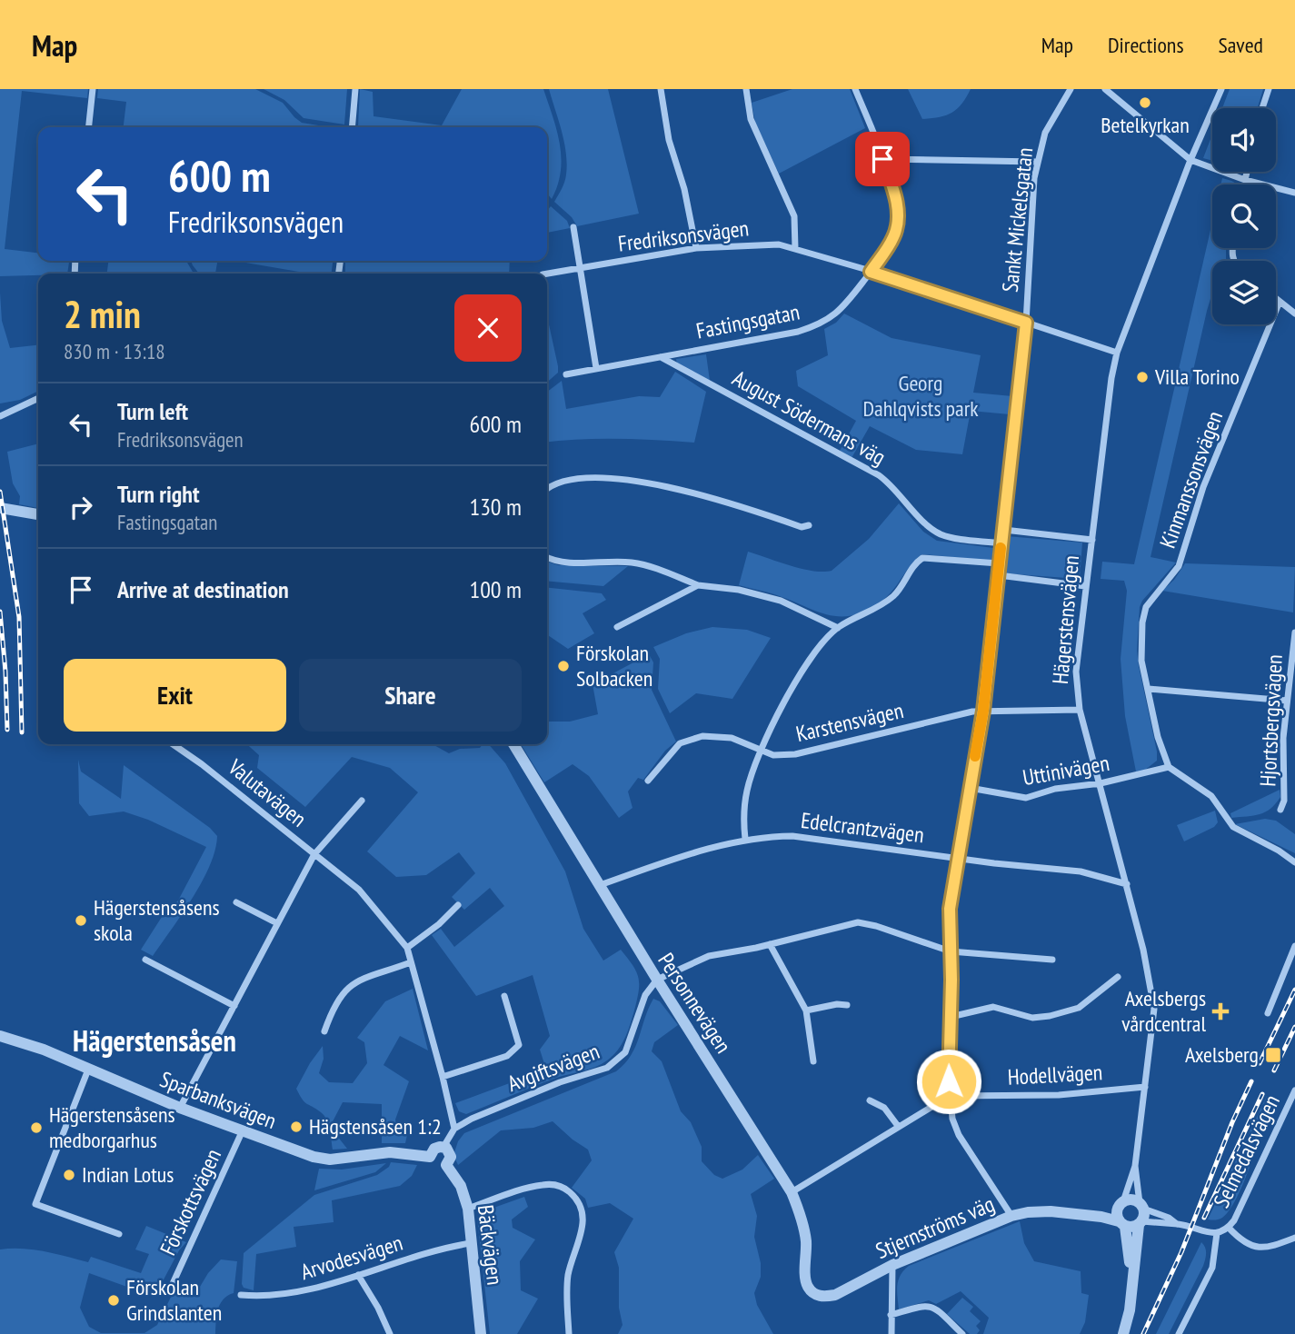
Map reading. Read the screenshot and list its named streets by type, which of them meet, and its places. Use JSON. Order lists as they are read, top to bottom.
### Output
{
  "streets": {
    "street": [
      "Sankt Mickelsgatan",
      "Fredriksonsvägen",
      "Fastingsgatan",
      "August Södermans väg",
      "Kinmanssonsvägen",
      "Hägerstensvägen",
      "Hjortsbergsvägen",
      "Karstensvägen",
      "Uttinivägen",
      "Valutavägen",
      "Edelcrantzvägen",
      "Personnevägen",
      "Avgiftsvägen",
      "Hodellvägen",
      "Sparbanksvägen",
      "Selmedalsvägen",
      "Förskottsvägen",
      "Stjernströms väg",
      "Bäckvägen",
      "Arvodesvägen"
    ]
  },
  "crossings": [
    ["Sankt Mickelsgatan", "Fredriksonsvägen"],
    ["Sankt Mickelsgatan", "August Södermans väg"],
    ["Sankt Mickelsgatan", "Karstensvägen"],
    ["Sankt Mickelsgatan", "Uttinivägen"],
    ["Sankt Mickelsgatan", "Edelcrantzvägen"],
    ["Sankt Mickelsgatan", "Hodellvägen"],
    ["Sankt Mickelsgatan", "Stjernströms väg"],
    ["Fredriksonsvägen", "Fastingsgatan"],
    ["Fredriksonsvägen", "Hägerstensvägen"],
    ["Fastingsgatan", "August Södermans väg"],
    ["Kinmanssonsvägen", "Uttinivägen"],
    ["Hägerstensvägen", "Karstensvägen"],
    ["Hägerstensvägen", "Uttinivägen"],
    ["Hägerstensvägen", "Edelcrantzvägen"],
    ["Hägerstensvägen", "Hodellvägen"],
    ["Hägerstensvägen", "Stjernströms väg"],
    ["Valutavägen", "Avgiftsvägen"],
    ["Edelcrantzvägen", "Personnevägen"],
    ["Personnevägen", "Avgiftsvägen"],
    ["Personnevägen", "Stjernströms väg"],
    ["Sparbanksvägen", "Förskottsvägen"],
    ["Sparbanksvägen", "Bäckvägen"],
    ["Bäckvägen", "Arvodesvägen"]
  ],
  "districts": ["Hägerstensåsen"],
  "parks": ["Georg Dahlqvists park"],
  "places": {
    "other": [
      "Betelkyrkan",
      "Villa Torino",
      "Förskolan Solbacken",
      "Hägerstensåsens skola",
      "Hägstensåsen 1:2",
      "Hägerstensåsens medborgarhus",
      "Indian Lotus",
      "Förskolan Grindslanten"
    ],
    "health": ["Axelsbergs vårdcentral"],
    "transit": ["Axelsberg"]
  },
  "page": {
    "header": "Map",
    "nav": ["Map", "Directions", "Saved"],
    "turn": ["600 m", "Fredriksonsvägen"],
    "heading": ["2 min", "830 m · 13:18"],
    "list": [
      {
        "name": "Turn left",
        "note": "Fredriksonsvägen",
        "value": "600 m"
      },
      {
        "name": "Turn right",
        "note": "Fastingsgatan",
        "value": "130 m"
      },
      {
        "name": "Arrive at destination",
        "value": "100 m"
      }
    ],
    "buttons": ["Exit", "Share"]
  }
}
